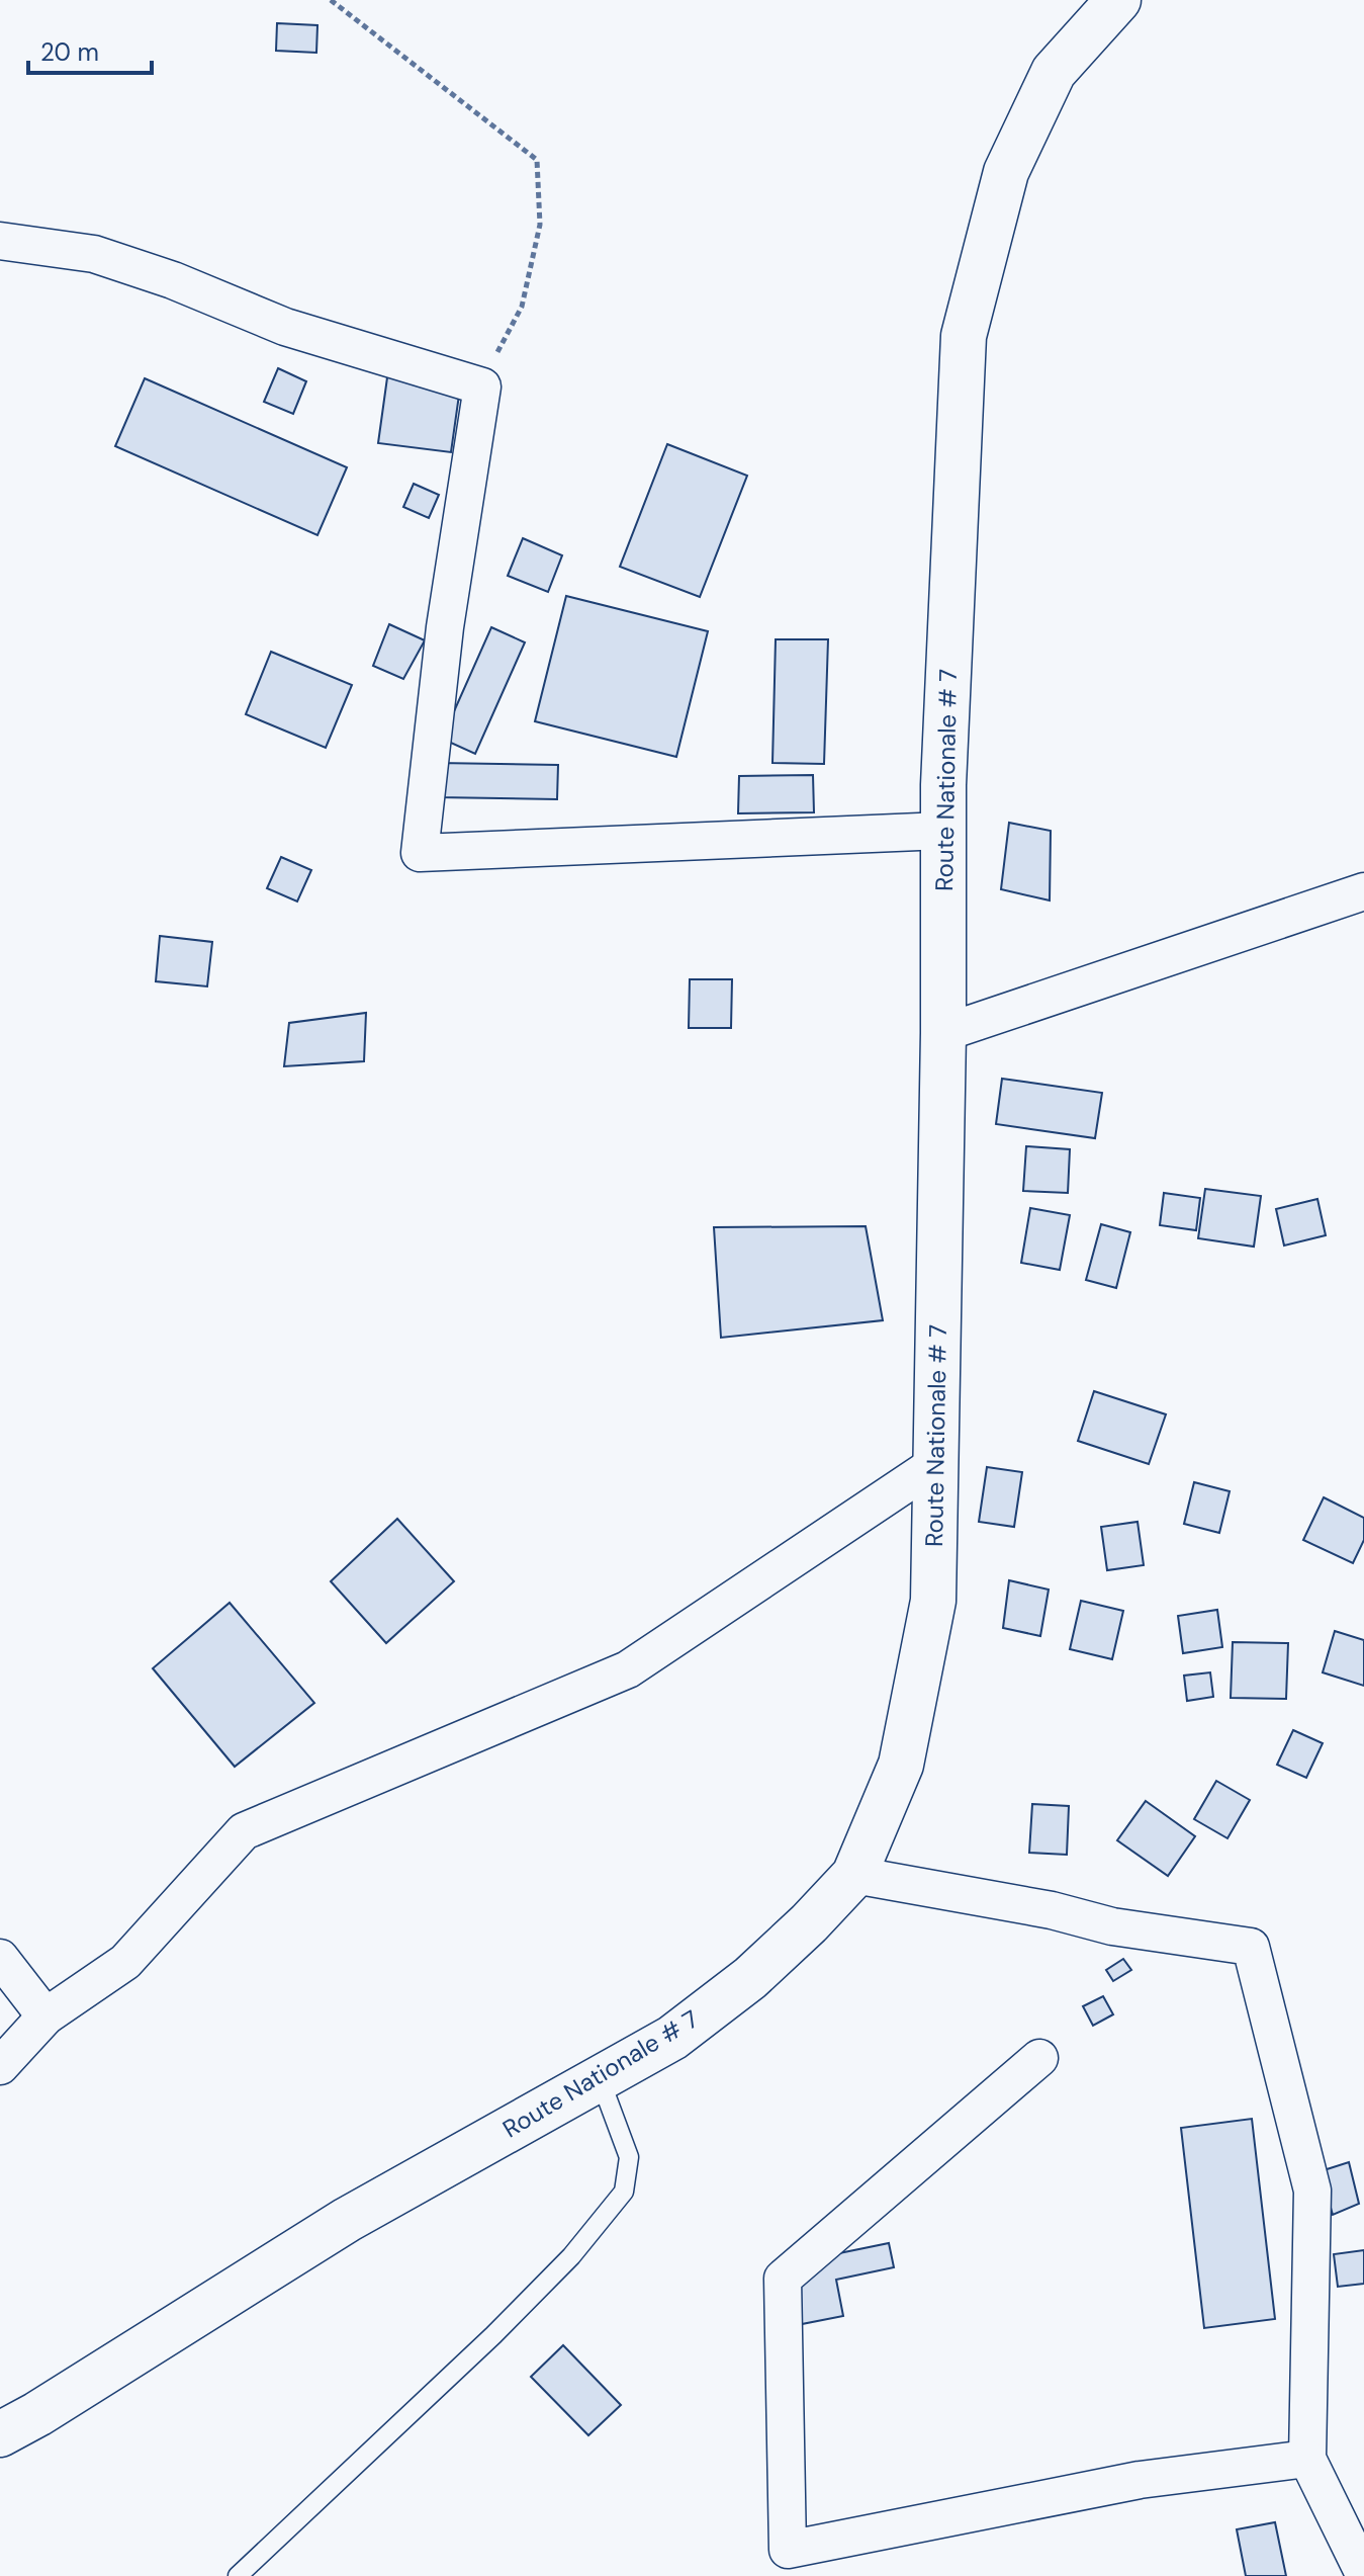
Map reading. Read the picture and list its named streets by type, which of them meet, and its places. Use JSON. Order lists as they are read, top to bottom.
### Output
{
  "streets": {
    "main road": ["Route Nationale # 7"]
  },
  "scale_bar": "20 m"
}
